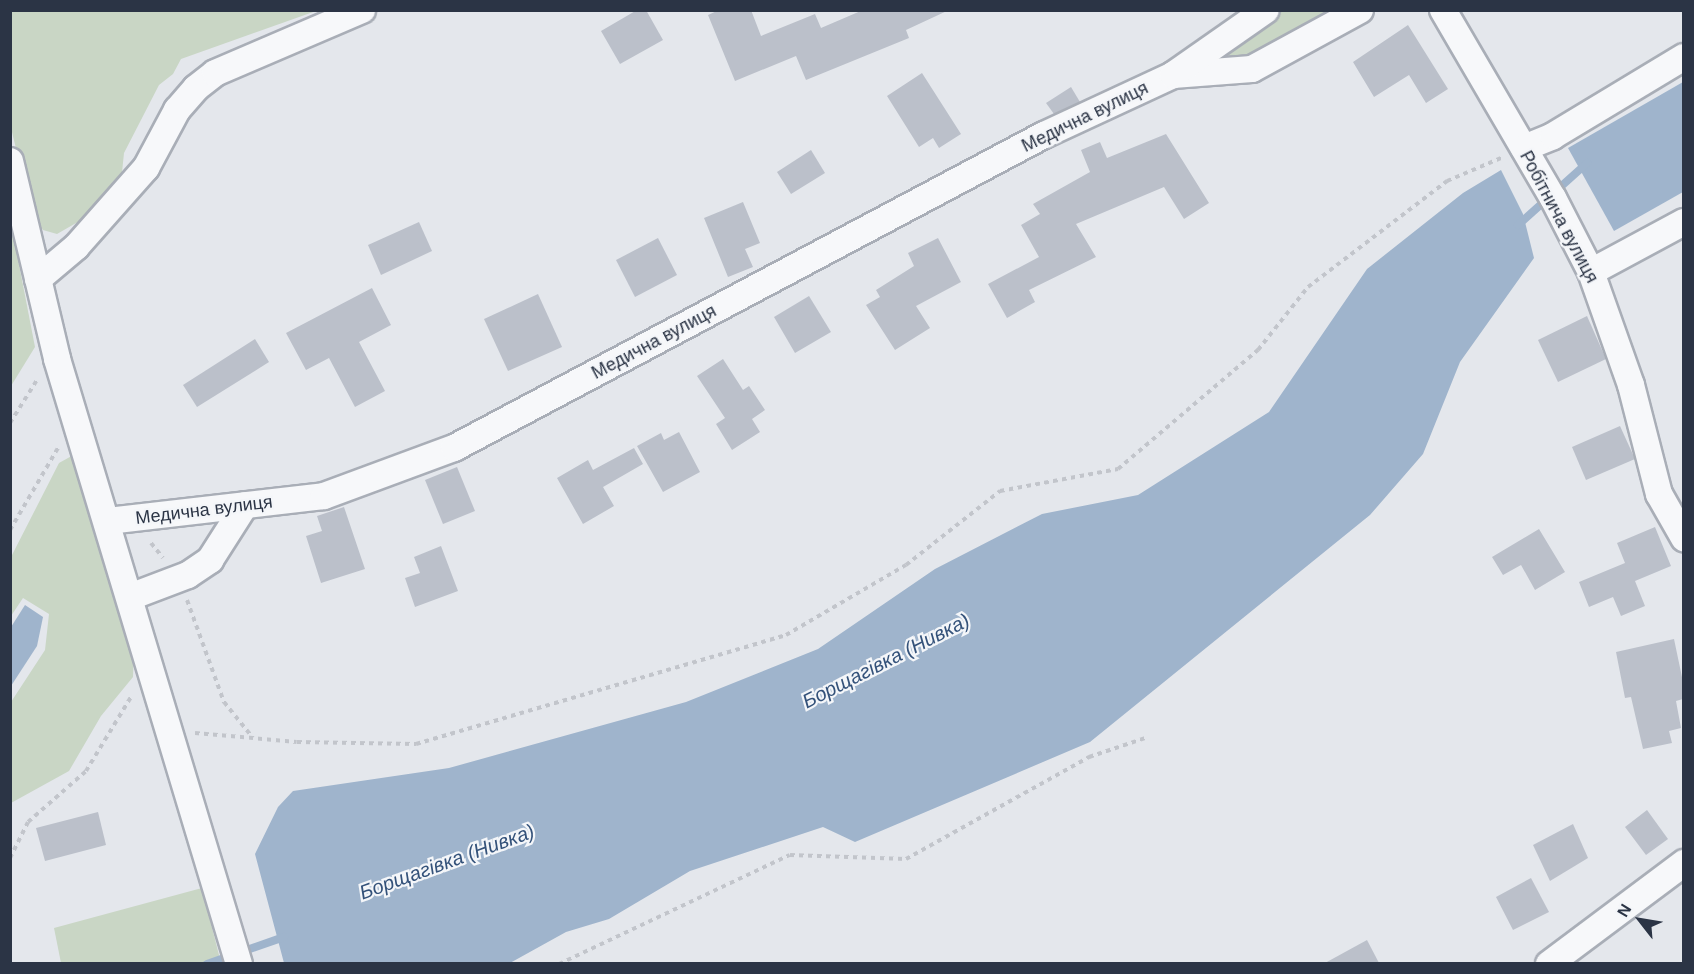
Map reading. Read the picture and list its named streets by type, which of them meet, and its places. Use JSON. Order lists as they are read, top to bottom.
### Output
{
  "streets": {
    "street": ["Медична вулиця", "Робітнича вулиця"]
  },
  "water": ["Борщагівка (Нивка)"],
  "north": "top left"
}
